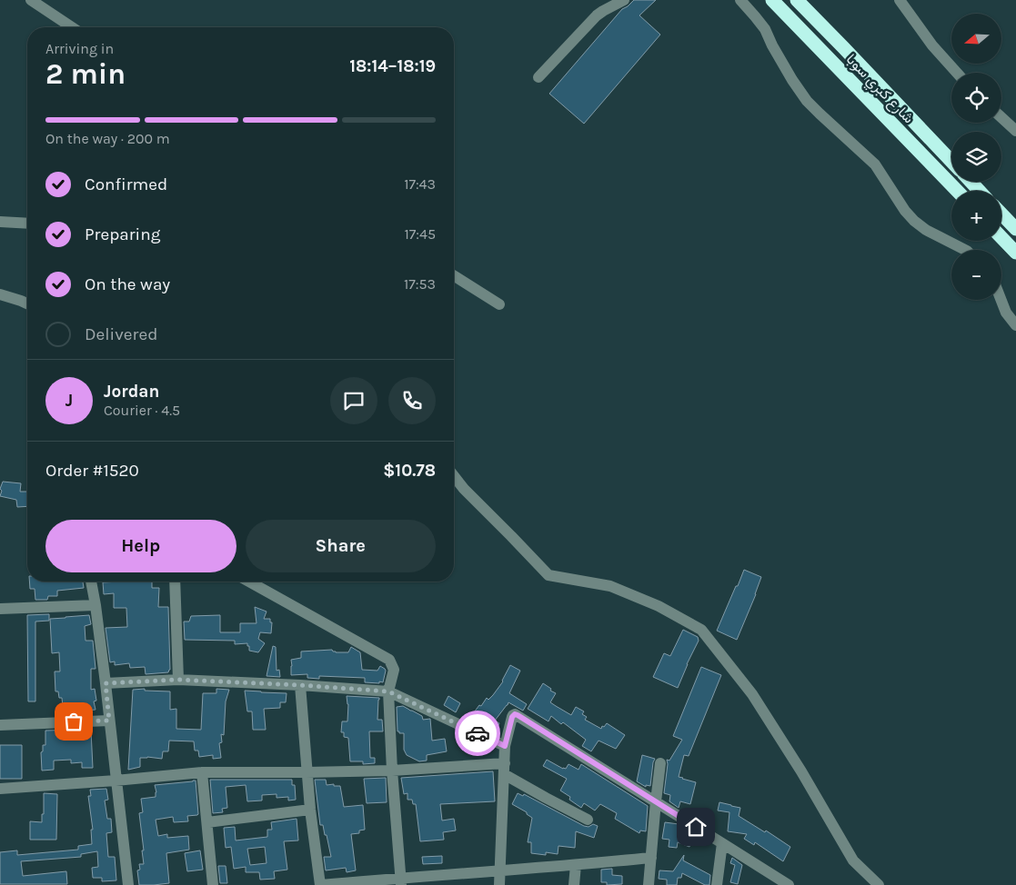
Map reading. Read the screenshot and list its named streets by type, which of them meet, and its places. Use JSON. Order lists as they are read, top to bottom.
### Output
{
  "streets": {
    "highway": ["شارع كبري سوبا"]
  },
  "north": "left",
  "page": {
    "map_buttons": ["+", "−"],
    "heading": ["2 min", "Arriving in", "18:14–18:19"],
    "panel": [
      "Jordan",
      "Courier · 4.5",
      "Order #1520",
      "$10.78"
    ],
    "bar": "On the way · 200 m",
    "list": [
      ["Confirmed", "17:43"],
      ["Preparing", "17:45"],
      ["On the way", "17:53"],
      "Delivered"
    ],
    "round": "J",
    "buttons": ["Help", "Share"]
  }
}
